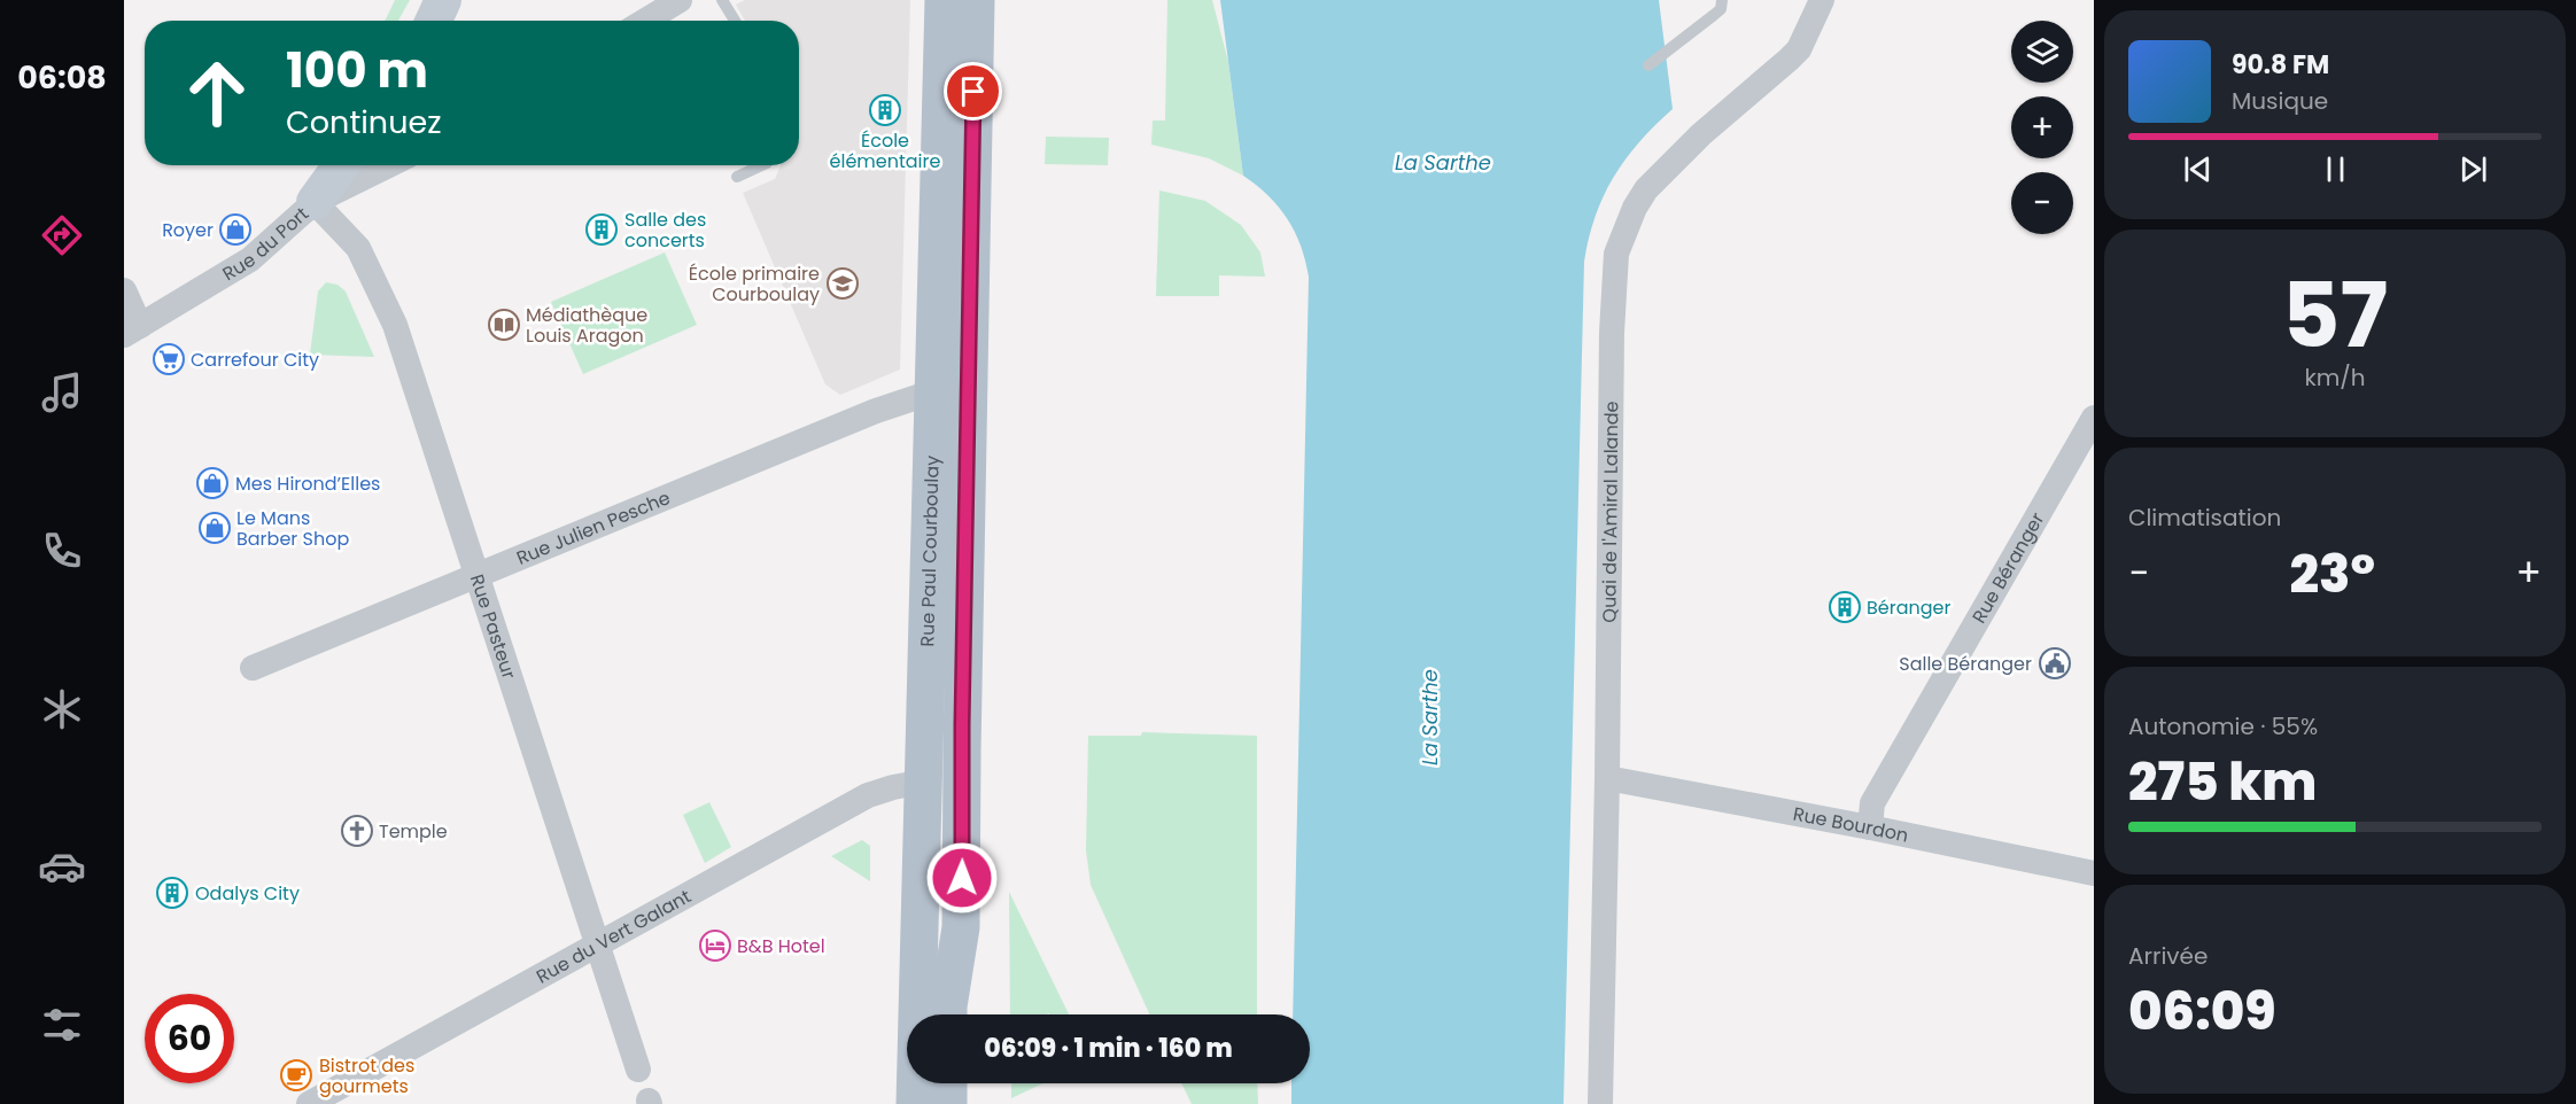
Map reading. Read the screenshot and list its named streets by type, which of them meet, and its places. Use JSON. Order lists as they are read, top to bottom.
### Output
{
  "streets": {
    "main road": ["Rue Paul Courboulay"],
    "street": [
      "Rue du Port",
      "Quai de l'Amiral Lalande",
      "Rue Julien Pesche",
      "Rue Béranger",
      "Rue Pasteur",
      "Rue Bourdon",
      "Rue du Vert Galant"
    ]
  },
  "crossings": [
    ["Rue du Port", "Rue Pasteur"],
    ["Quai de l'Amiral Lalande", "Rue Bourdon"],
    ["Rue Julien Pesche", "Rue Paul Courboulay"],
    ["Rue Julien Pesche", "Rue Pasteur"],
    ["Rue Paul Courboulay", "Rue du Vert Galant"],
    ["Rue Béranger", "Rue Bourdon"],
    ["Rue Pasteur", "Rue du Vert Galant"]
  ],
  "water": ["La Sarthe"],
  "places": {
    "building": [
      "École élémentaire",
      "Salle des concerts",
      "Béranger",
      "Odalys City"
    ],
    "shop": ["Royer", "Mes Hirond’Elles", "Le Mans Barber Shop"],
    "school or university": ["École primaire Courboulay"],
    "library": ["Médiathèque Louis Aragon"],
    "supermarket": ["Carrefour City"],
    "public building": ["Salle Béranger"],
    "church": ["Temple"],
    "hotel": ["B&B Hotel"],
    "cafe": ["Bistrot des gourmets"]
  },
  "page": {
    "tabs": "06:08",
    "map_buttons": ["+", "−"],
    "turn": ["100 m", "Continuez"],
    "song": ["90.8 FM", "Musique"],
    "tile": [
      ["57", "km/h"],
      "Climatisation",
      ["Autonomie · 55%", "275 km"],
      ["Arrivée", "06:09"]
    ],
    "heat": ["−", "23°", "+"],
    "limit": "60",
    "trip": "06:09 · 1 min · 160 m"
  }
}
